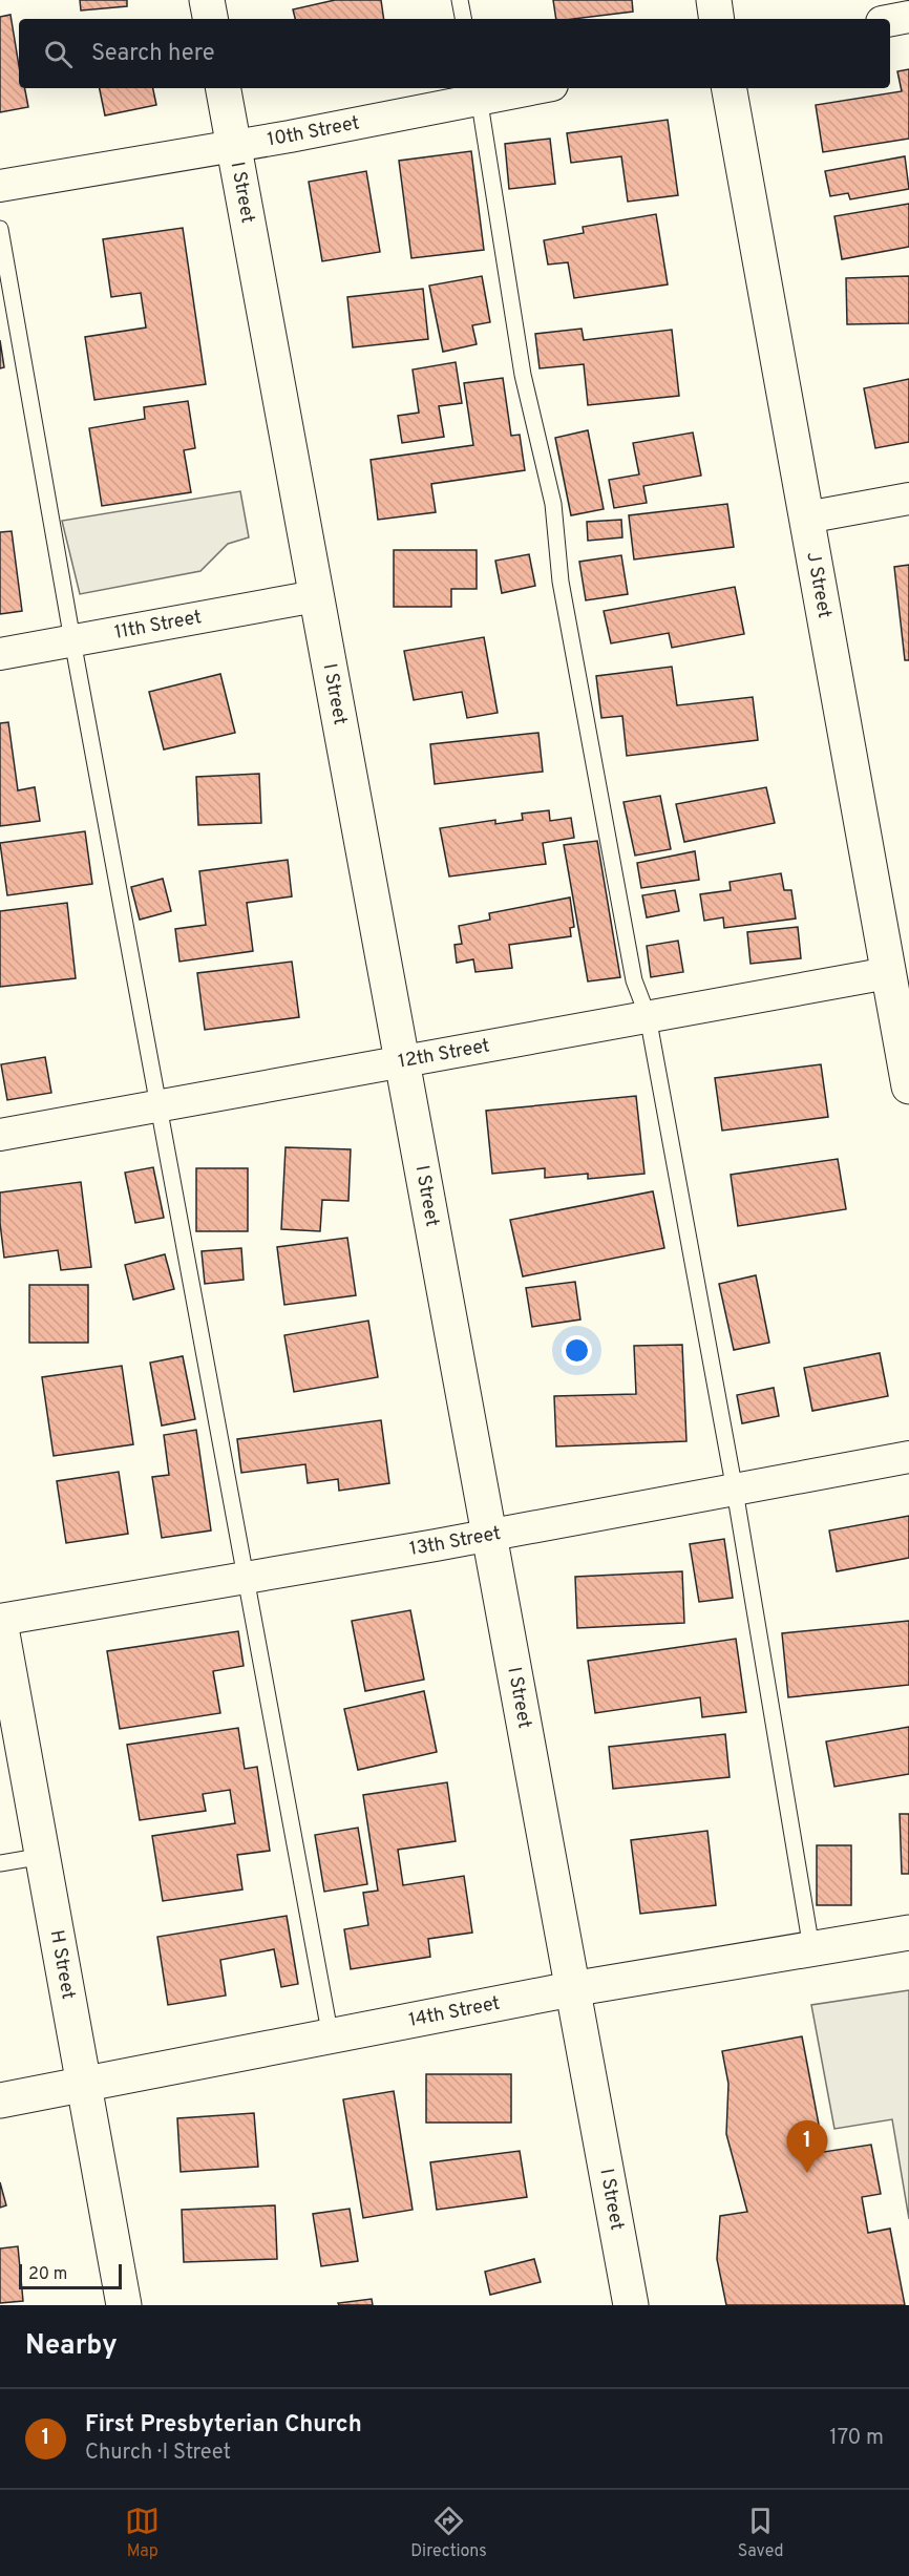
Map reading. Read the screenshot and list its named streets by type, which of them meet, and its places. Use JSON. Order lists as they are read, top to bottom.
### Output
{
  "streets": {
    "main road": [
      "I Street",
      "J Street",
      "H Street",
      "14th Street"
    ],
    "street": [
      "10th Street",
      "11th Street",
      "12th Street",
      "13th Street"
    ]
  },
  "crossings": [
    ["10th Street", "I Street"],
    ["I Street", "11th Street"],
    ["I Street", "12th Street"],
    ["I Street", "13th Street"],
    ["I Street", "14th Street"],
    ["J Street", "12th Street"],
    ["13th Street", "H Street"],
    ["H Street", "14th Street"]
  ],
  "scale_bar": "20 m",
  "page": {
    "search": "Search here",
    "pins": "1",
    "scale": "20 m",
    "heading": "Nearby",
    "list": [
      {
        "mark": "1",
        "name": "First Presbyterian Church",
        "note": "Church · I Street",
        "value": "170 m"
      }
    ],
    "nav": ["Map", "Directions", "Saved"]
  }
}
